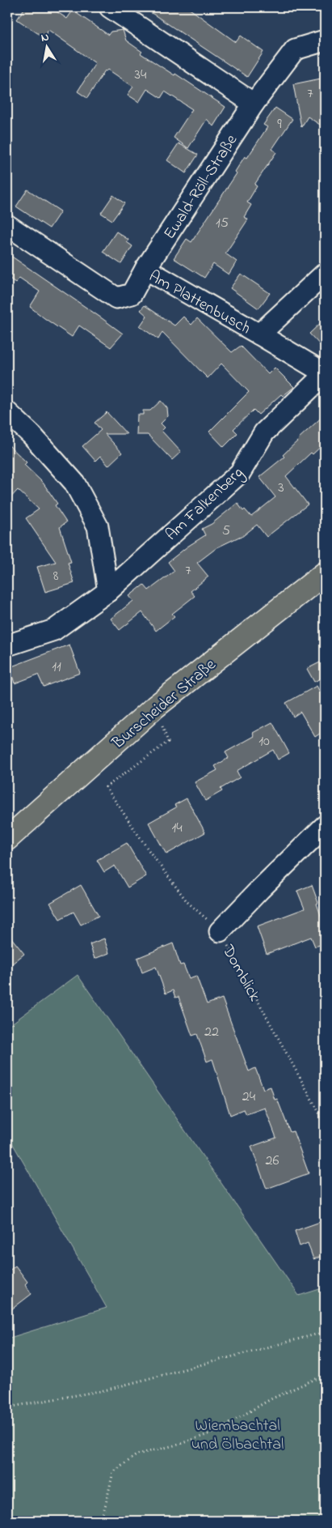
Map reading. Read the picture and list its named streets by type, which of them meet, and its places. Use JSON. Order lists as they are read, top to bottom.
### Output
{
  "streets": {
    "main road": ["Burscheider Straße"],
    "street": [
      "Ewald-Röll-Straße",
      "Am Plattenbusch",
      "Am Falkenberg",
      "Domblick"
    ]
  },
  "crossings": [
    ["Ewald-Röll-Straße", "Am Plattenbusch"],
    ["Am Plattenbusch", "Am Falkenberg"]
  ],
  "parks": ["Wiembachtal und Ölbachtal"],
  "house_numbers": [
    "34",
    "7",
    "9",
    "15",
    "3",
    "5",
    "7",
    "8",
    "11",
    "10",
    "14",
    "22",
    "24",
    "26"
  ],
  "north": "top"
}
